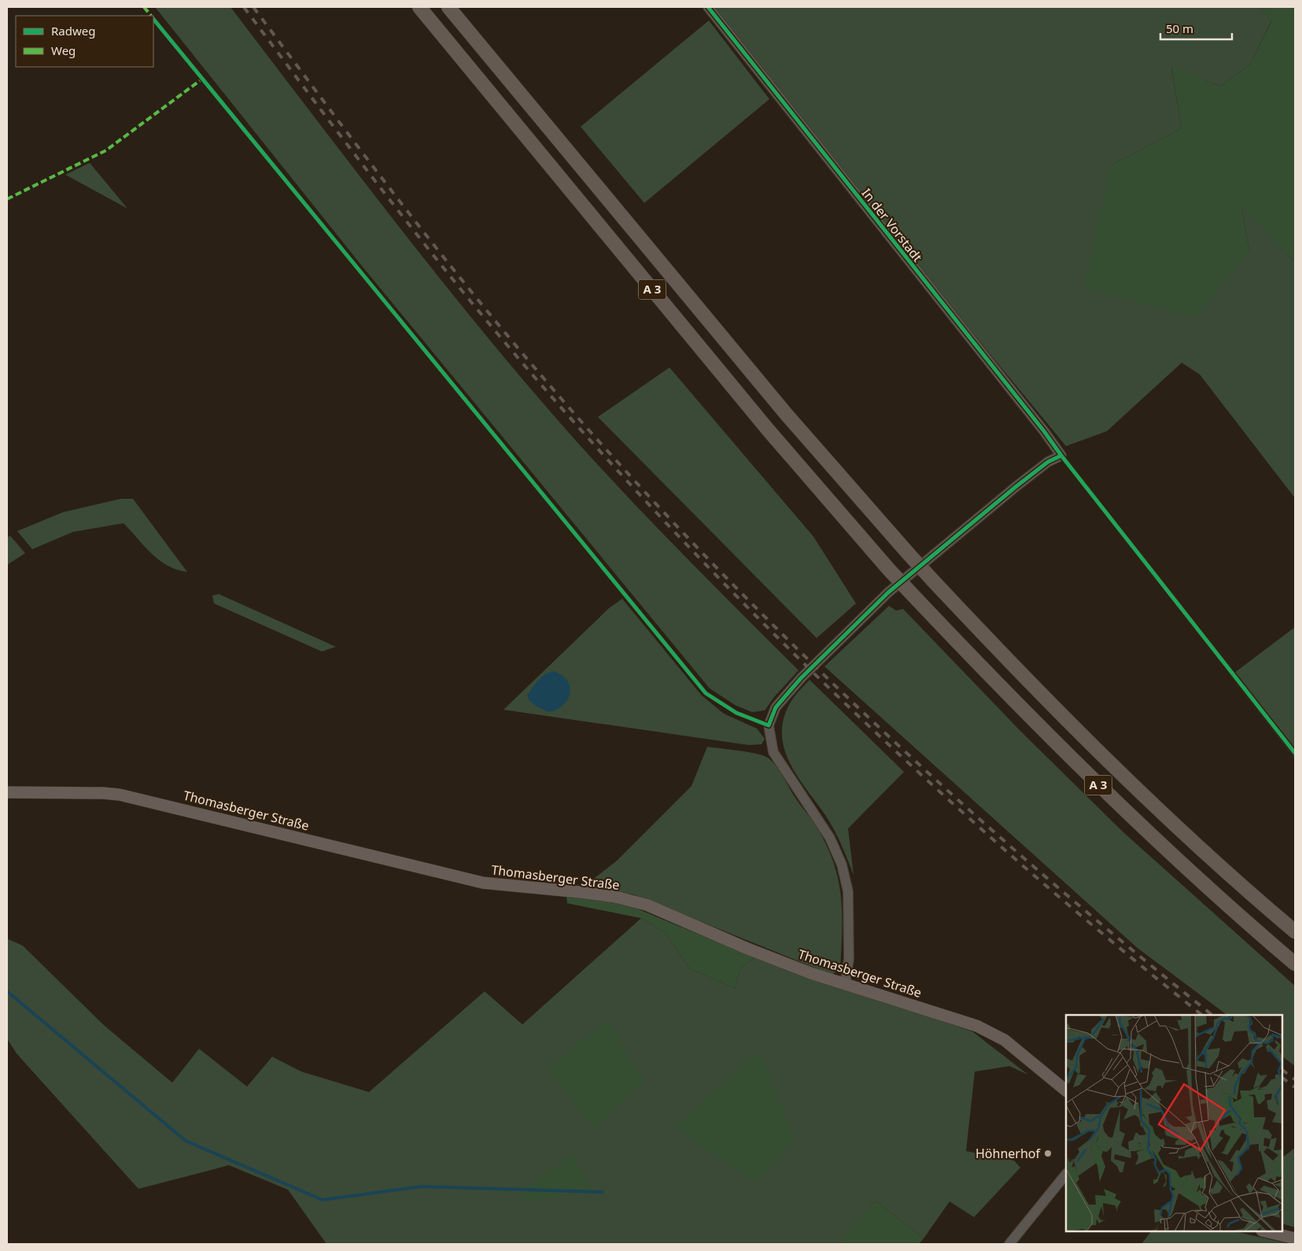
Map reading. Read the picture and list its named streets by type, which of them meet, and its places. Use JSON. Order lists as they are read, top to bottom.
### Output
{
  "streets": {
    "highway": ["A 3"],
    "main road": ["Thomasberger Straße"],
    "street": ["In der Vorstadt"]
  },
  "crossings": [
    ["In der Vorstadt", "Thomasberger Straße"]
  ],
  "places": ["Höhnerhof"],
  "legend": ["Radweg", "Weg"],
  "scale_bar": "50 m"
}
